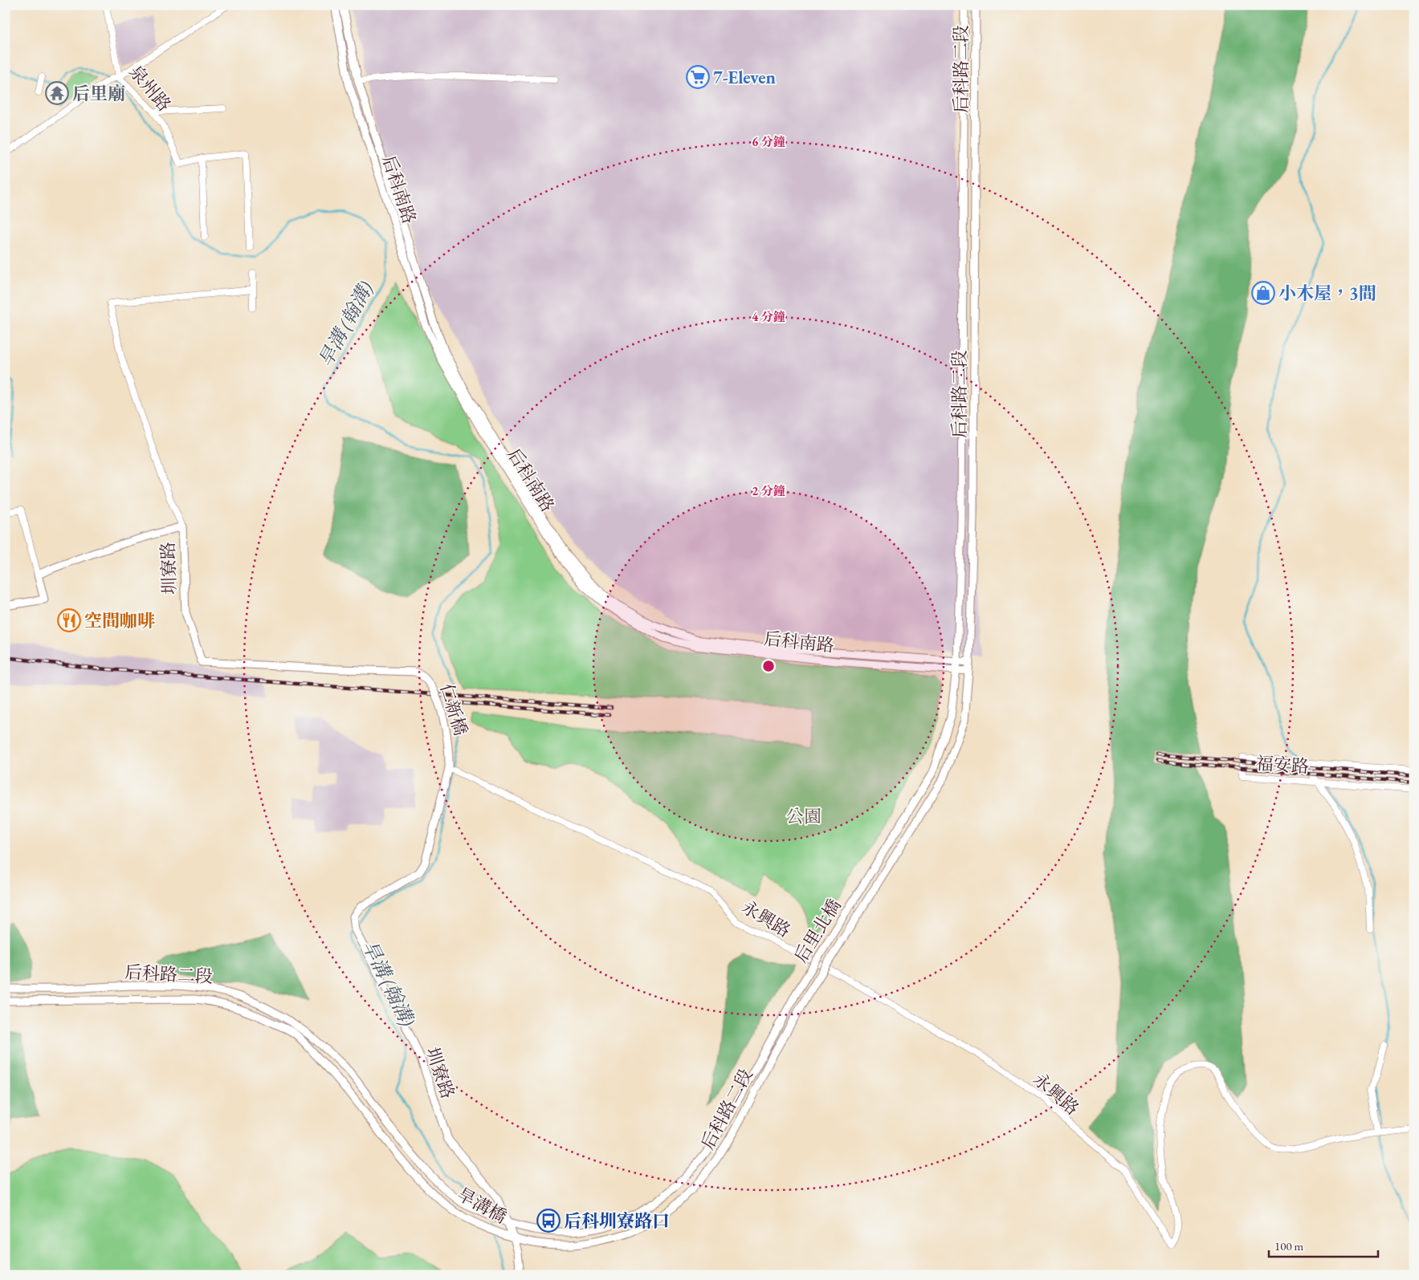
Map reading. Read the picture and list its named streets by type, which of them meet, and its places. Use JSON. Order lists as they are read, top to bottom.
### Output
{
  "streets": {
    "street": [
      "后科路二段",
      "泉州路",
      "后科南路",
      "圳寮路",
      "仁新橋",
      "福安路",
      "永興路",
      "后里北橋",
      "旱溝橋"
    ]
  },
  "crossings": [
    ["后科路二段", "后科南路"],
    ["后科路二段", "圳寮路"],
    ["后科路二段", "后里北橋"],
    ["后科路二段", "旱溝橋"],
    ["圳寮路", "仁新橋"],
    ["圳寮路", "永興路"],
    ["圳寮路", "旱溝橋"],
    ["仁新橋", "永興路"]
  ],
  "water": ["旱溝 (翰溝)"],
  "parks": ["公園"],
  "places": {
    "supermarket": ["7-Eleven"],
    "temple": ["后里廟"],
    "shop": ["小木屋，3間"],
    "restaurant": ["空間咖啡"],
    "bus stop": ["后科圳寮路口"]
  },
  "scale_bar": "100 m",
  "rings": ["6 分鐘", "4 分鐘", "2 分鐘"]
}
